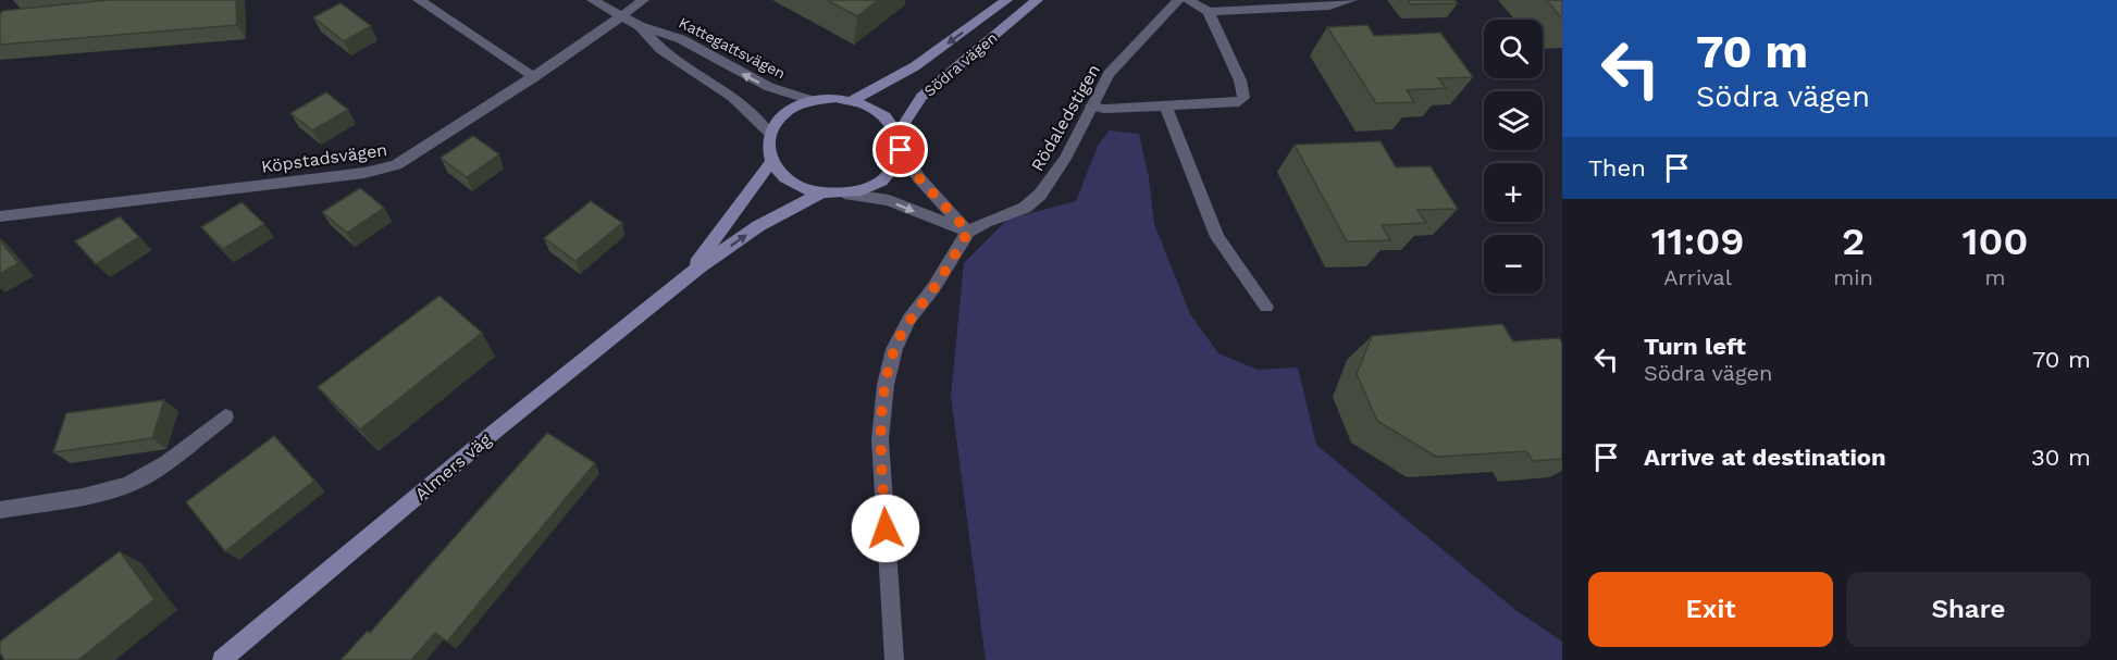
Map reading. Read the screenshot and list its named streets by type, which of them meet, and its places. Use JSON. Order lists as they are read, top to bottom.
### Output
{
  "streets": {
    "street": [
      "Kattegattsvägen",
      "Södra vägen",
      "Rödaledstigen",
      "Köpstadsvägen",
      "Almers väg"
    ]
  },
  "crossings": [
    ["Kattegattsvägen", "Södra vägen"],
    ["Kattegattsvägen", "Köpstadsvägen"],
    ["Kattegattsvägen", "Almers väg"],
    ["Södra vägen", "Almers väg"]
  ],
  "page": {
    "turn": ["70 m", "Södra vägen"],
    "map_buttons": ["+", "−"],
    "then": "Then",
    "eta": [
      "11:09",
      "Arrival",
      "2",
      "min",
      "100",
      "m"
    ],
    "list": [
      {
        "name": "Turn left",
        "note": "Södra vägen",
        "value": "70 m"
      },
      {
        "name": "Arrive at destination",
        "value": "30 m"
      }
    ],
    "buttons": ["Exit", "Share"]
  }
}
